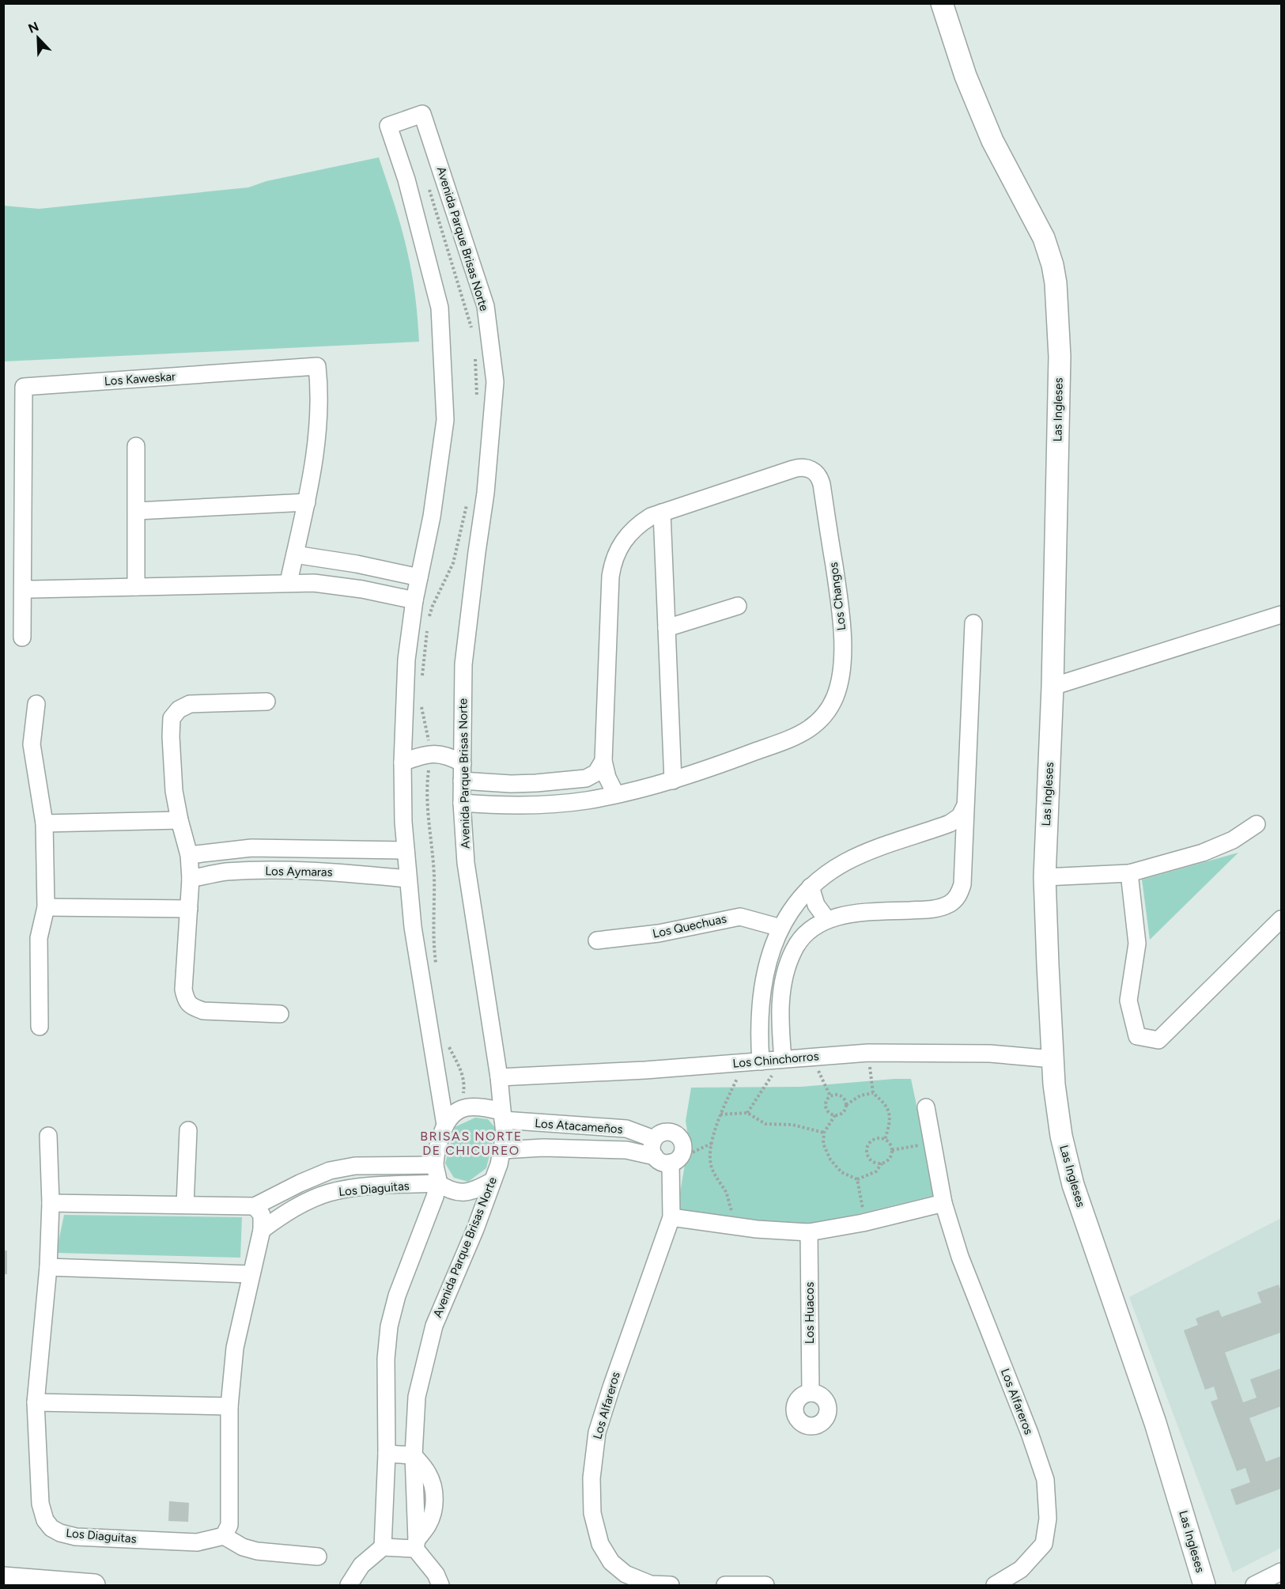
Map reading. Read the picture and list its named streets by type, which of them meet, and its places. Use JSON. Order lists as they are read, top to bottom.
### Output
{
  "streets": {
    "street": [
      "Avenida Parque Brisas Norte",
      "Los Kaweskar",
      "Las Ingleses",
      "Los Changos",
      "Los Aymaras",
      "Los Quechuas",
      "Los Chinchorros",
      "Los Atacameños",
      "Los Diaguitas",
      "Los Huacos",
      "Los Alfareros"
    ]
  },
  "crossings": [
    ["Avenida Parque Brisas Norte", "Los Changos"],
    ["Avenida Parque Brisas Norte", "Los Chinchorros"],
    ["Avenida Parque Brisas Norte", "Los Atacameños"],
    ["Avenida Parque Brisas Norte", "Los Diaguitas"],
    ["Las Ingleses", "Los Chinchorros"],
    ["Los Atacameños", "Los Diaguitas"],
    ["Los Atacameños", "Los Alfareros"]
  ],
  "districts": ["BRISAS NORTE DE CHICUREO"],
  "north": "top left"
}
